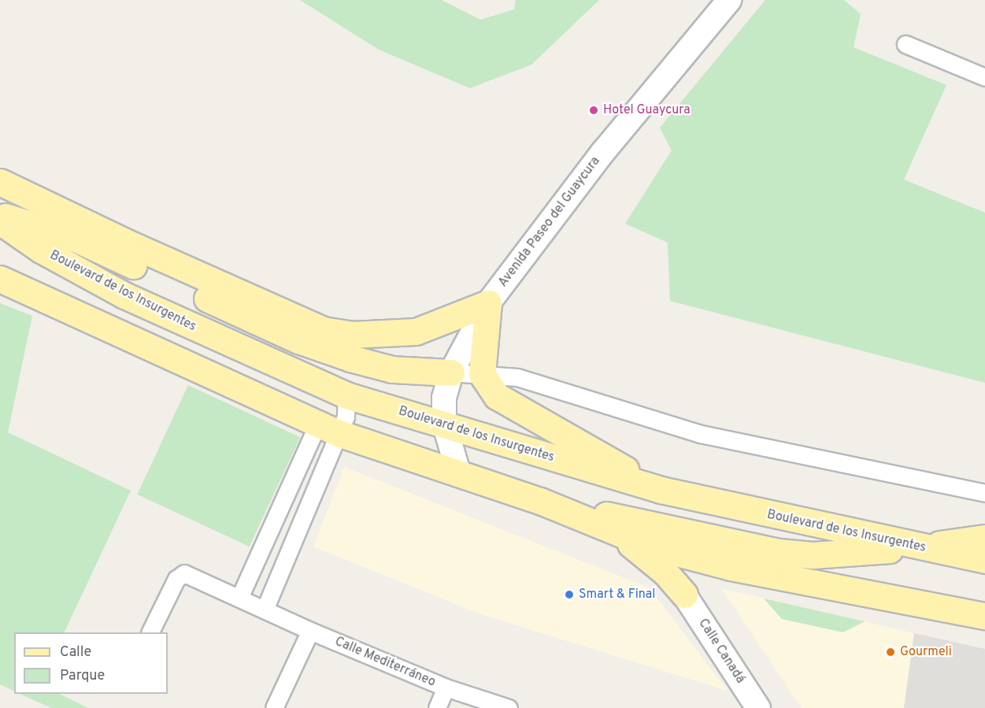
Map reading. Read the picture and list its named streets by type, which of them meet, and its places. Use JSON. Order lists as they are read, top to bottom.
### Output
{
  "streets": {
    "main road": ["Boulevard de los Insurgentes"],
    "street": ["Avenida Paseo del Guaycura", "Calle Canadá", "Calle Mediterráneo"]
  },
  "crossings": [
    ["Avenida Paseo del Guaycura", "Boulevard de los Insurgentes"]
  ],
  "places": ["Hotel Guaycura", "Smart & Final", "Gourmeli"],
  "legend": ["Calle", "Parque"]
}
